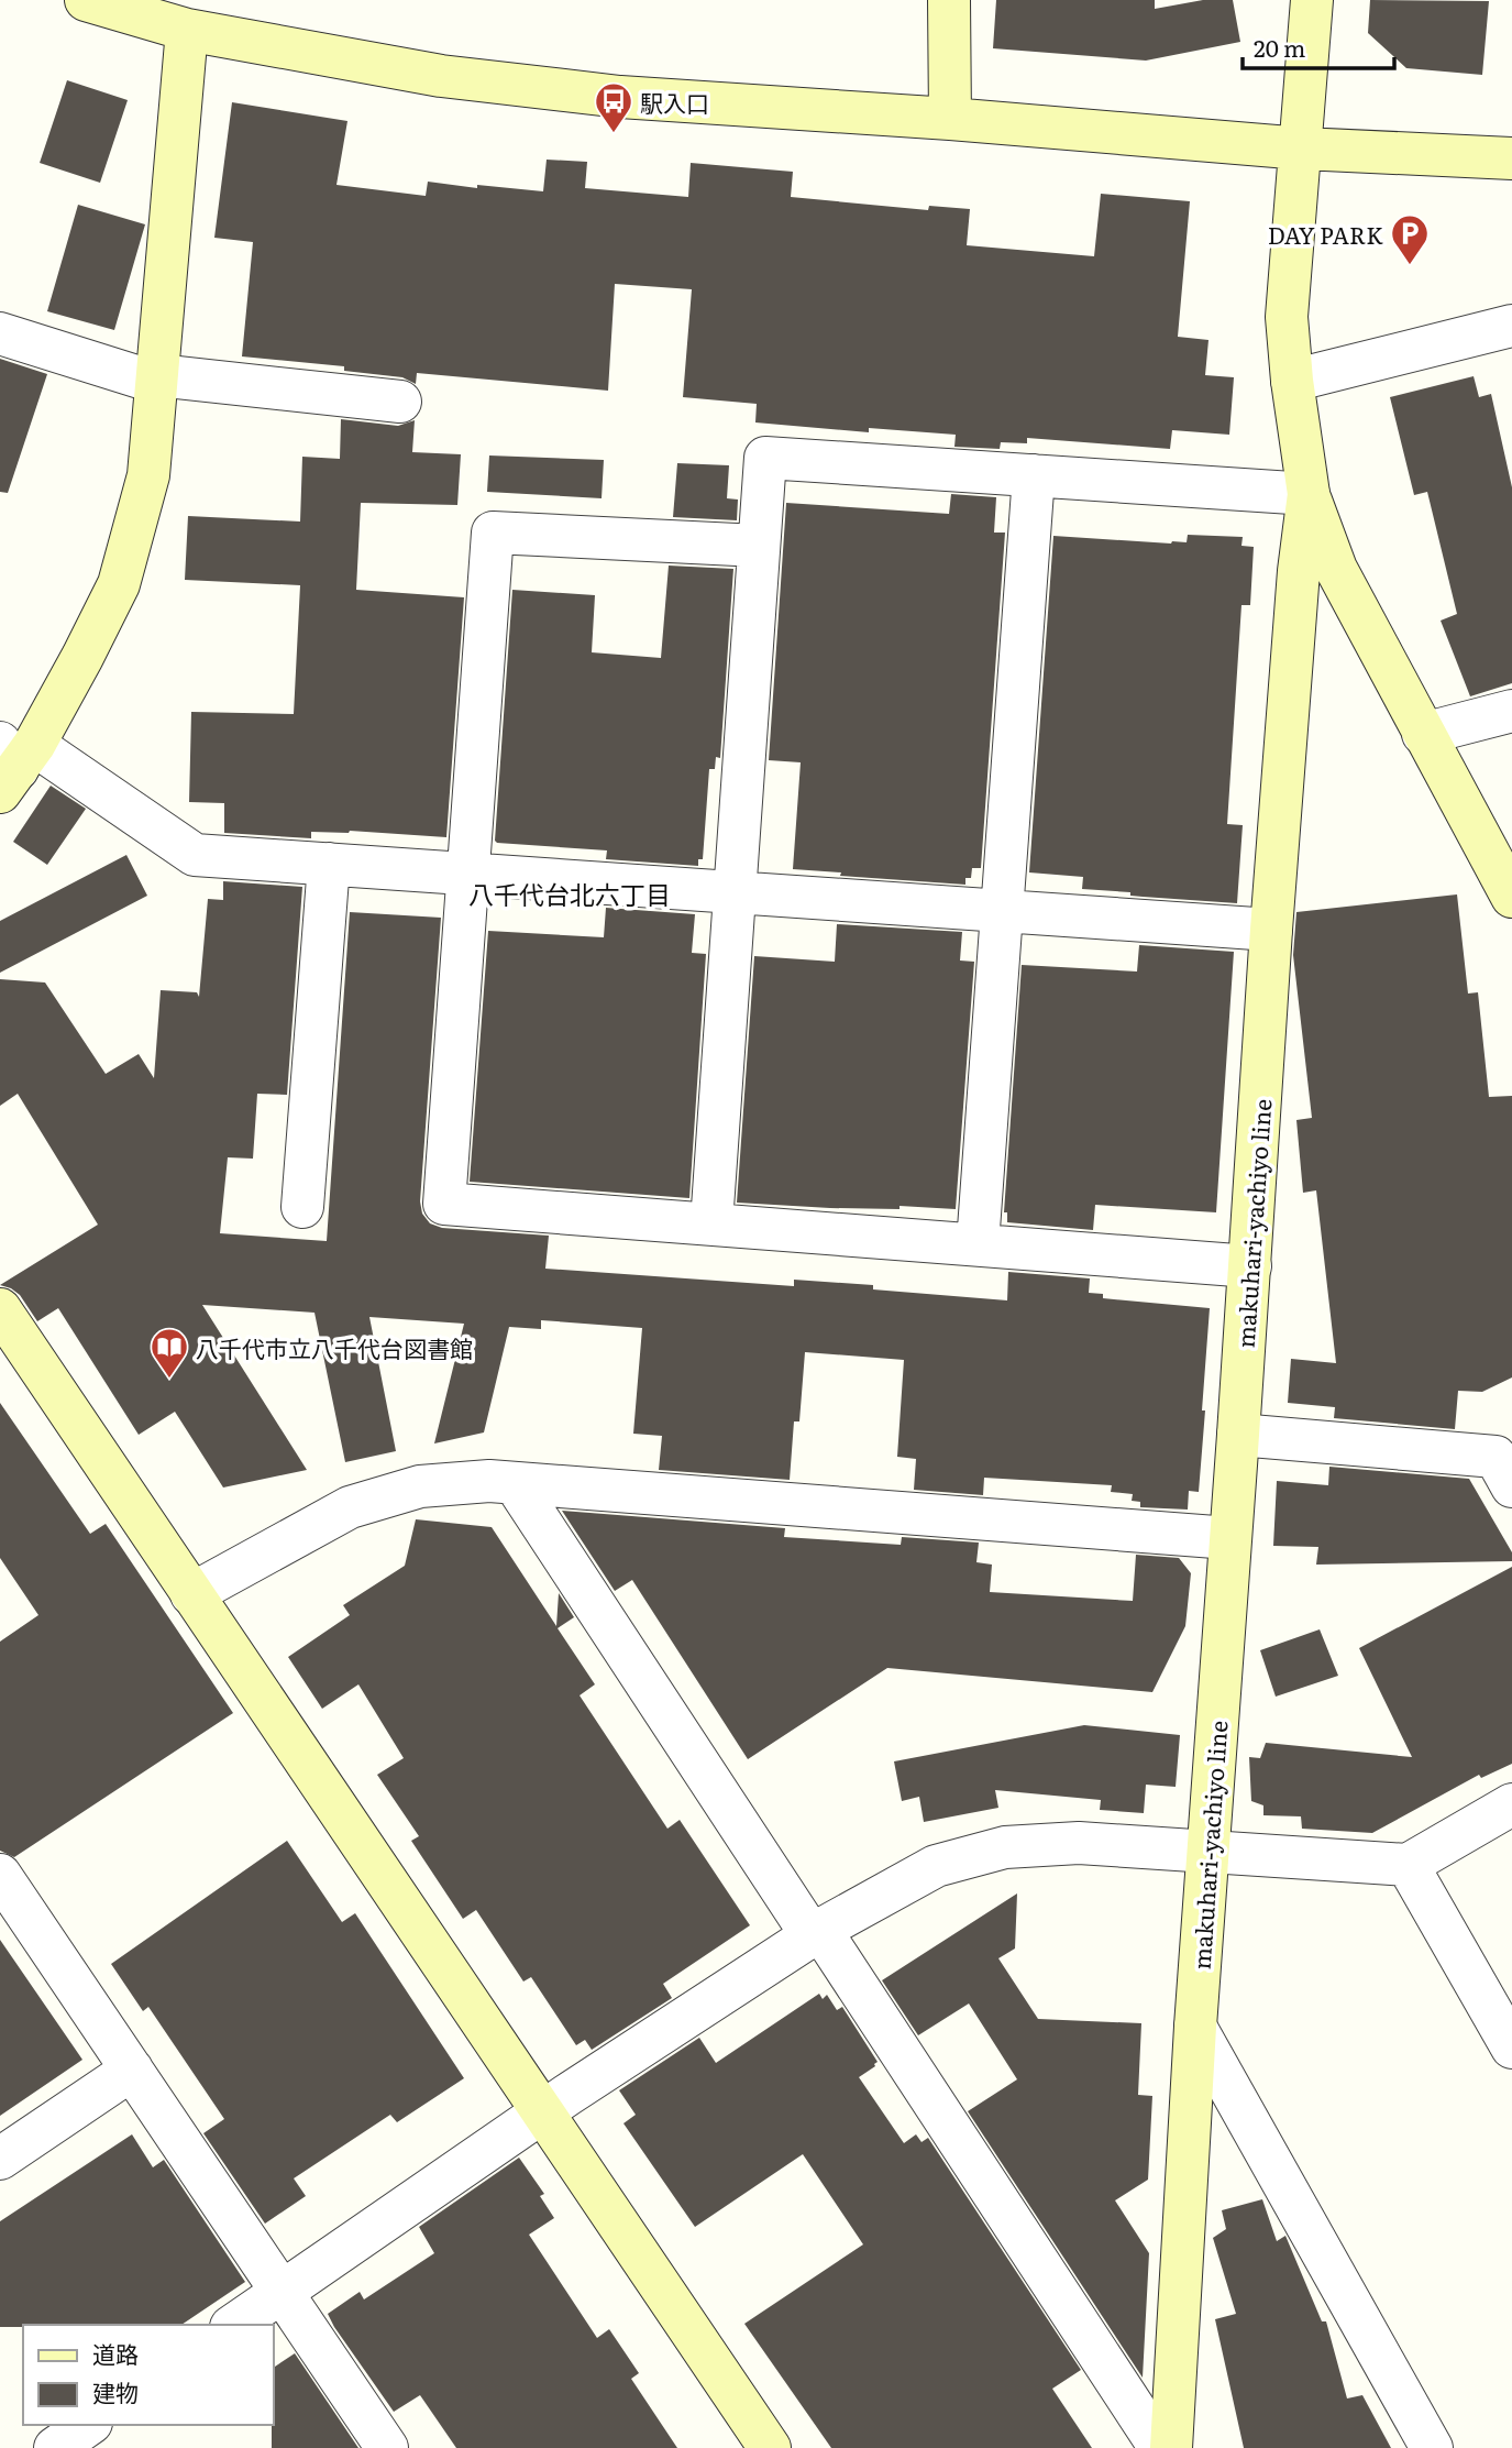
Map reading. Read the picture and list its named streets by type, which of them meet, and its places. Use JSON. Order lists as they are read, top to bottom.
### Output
{
  "streets": {
    "street": ["makuhari-yachiyo line"]
  },
  "districts": ["八千代台北六丁目"],
  "places": {
    "bus stop": ["駅入口"],
    "parking": ["DAY PARK"],
    "library": ["八千代市立八千代台図書館"]
  },
  "legend": ["道路", "建物"],
  "scale_bar": "20 m"
}
